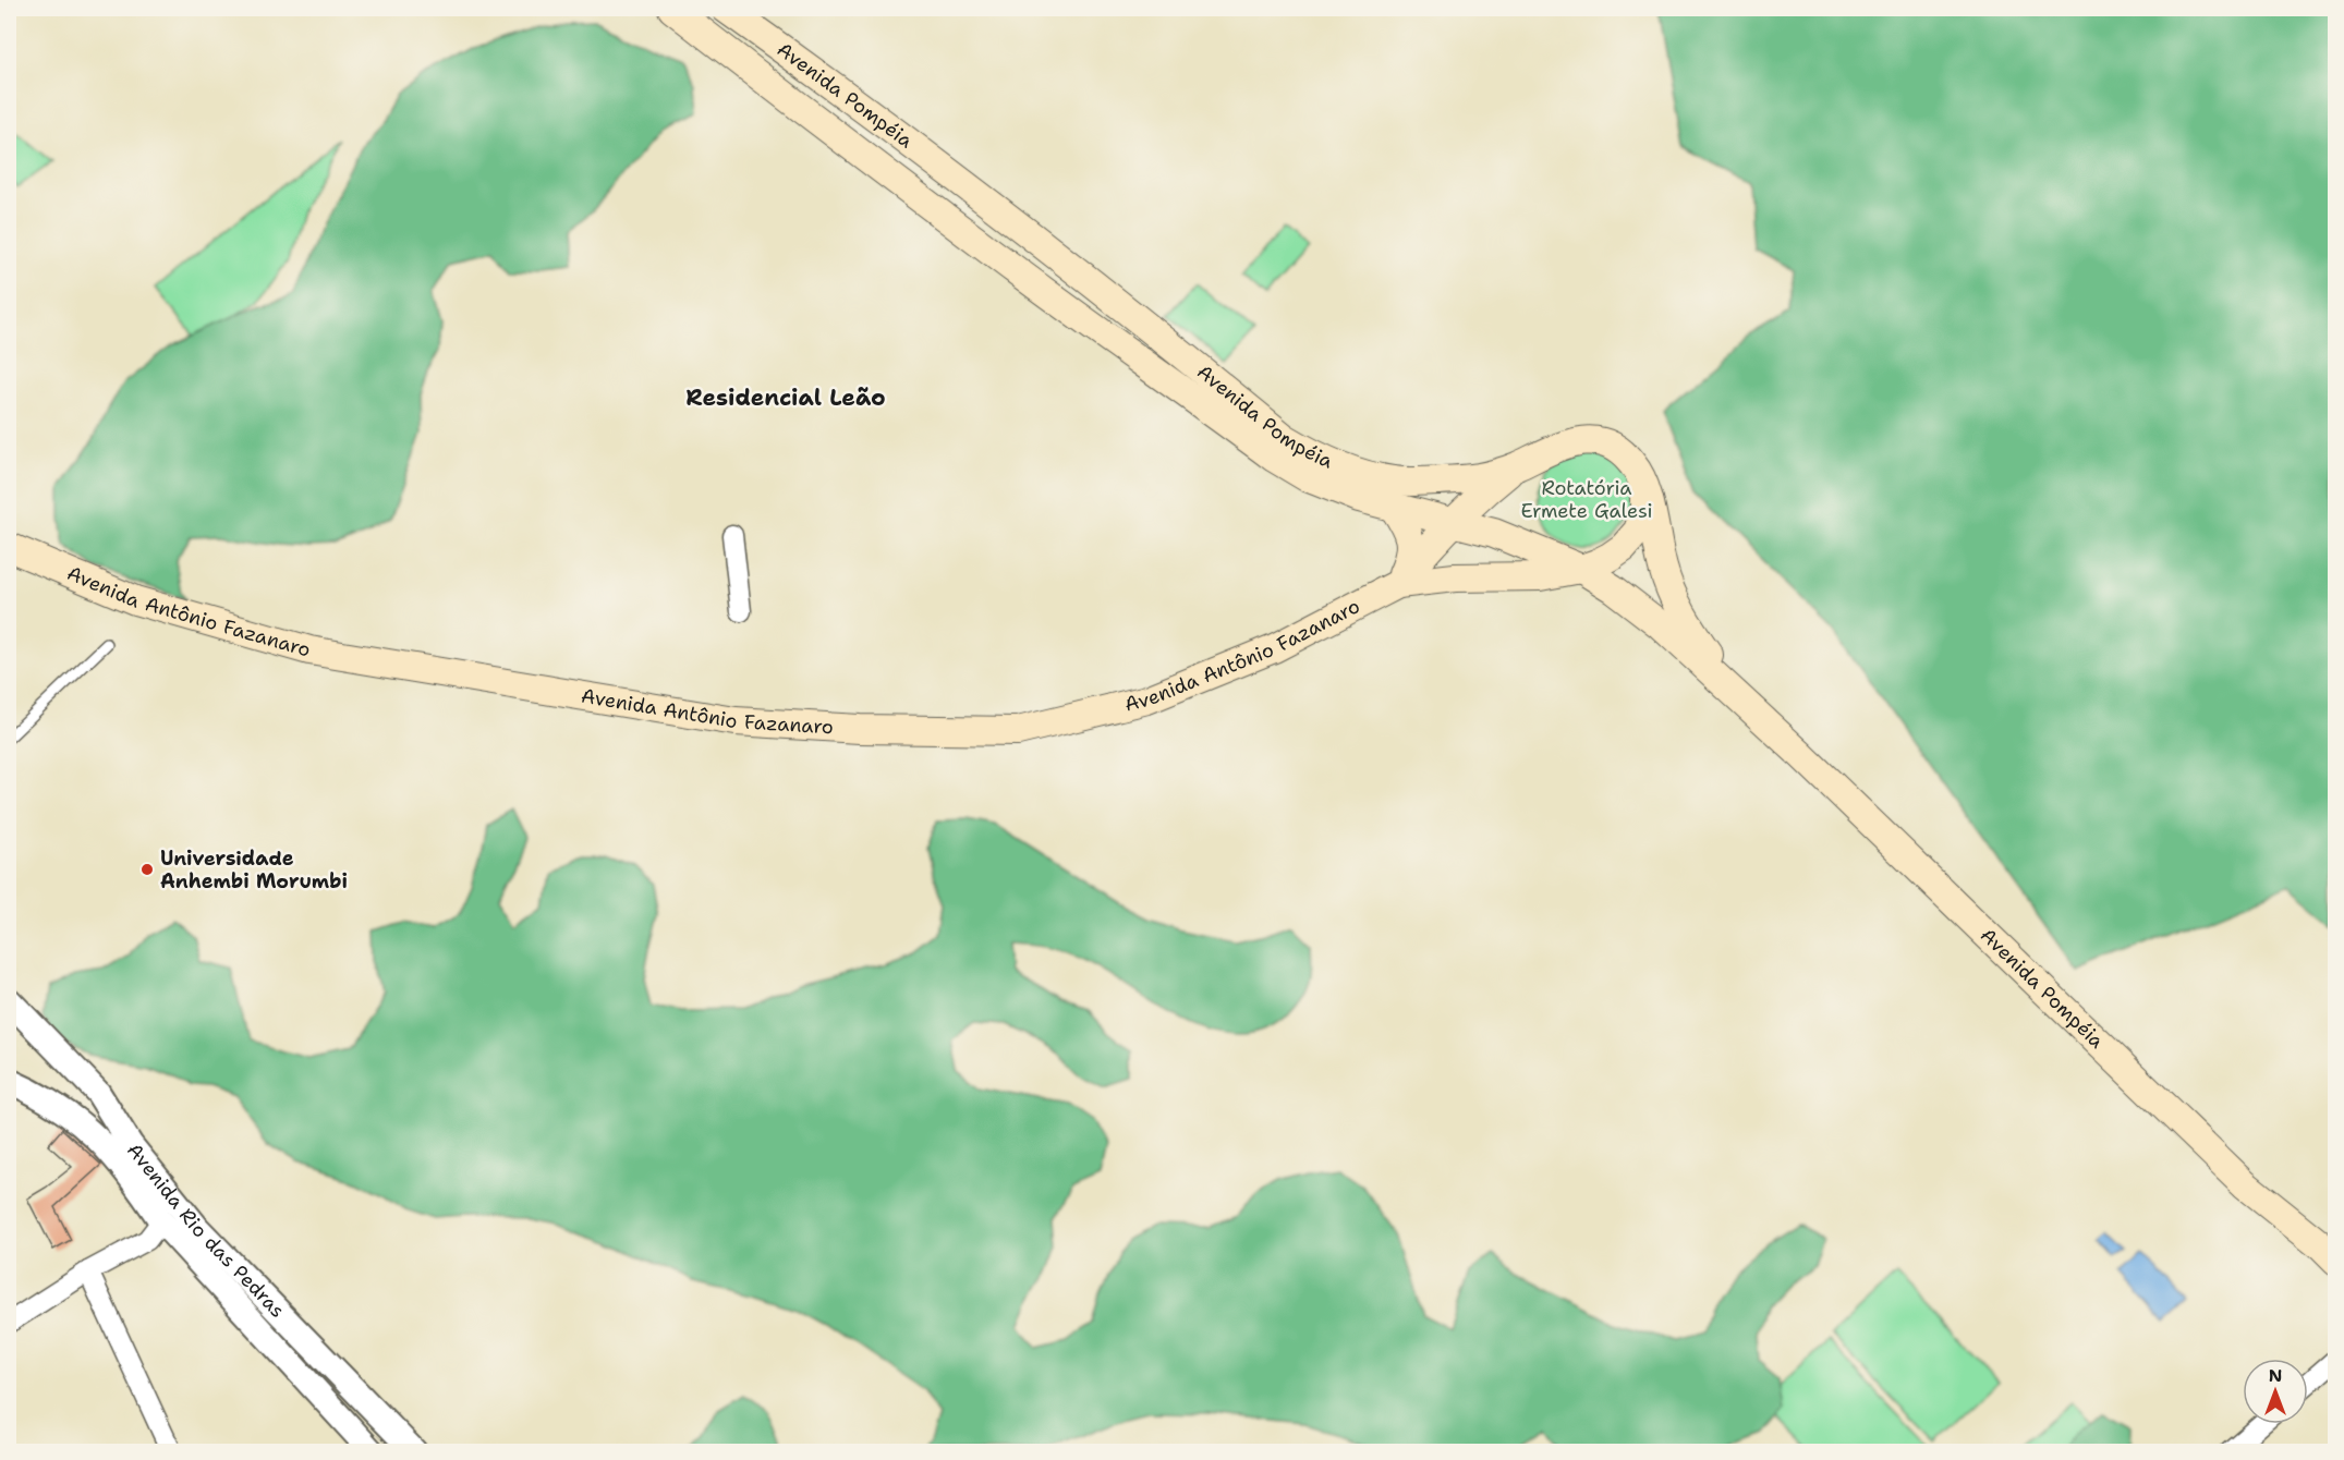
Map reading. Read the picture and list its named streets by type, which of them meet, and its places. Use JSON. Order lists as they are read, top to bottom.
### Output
{
  "streets": {
    "main road": ["Avenida Pompéia", "Avenida Antônio Fazanaro"],
    "street": ["Avenida Rio das Pedras"]
  },
  "crossings": [
    ["Avenida Pompéia", "Avenida Antônio Fazanaro"]
  ],
  "districts": ["Residencial Leão"],
  "parks": ["Rotatória Ermete Galesi"],
  "places": ["Universidade Anhembi Morumbi"],
  "north": "top"
}
